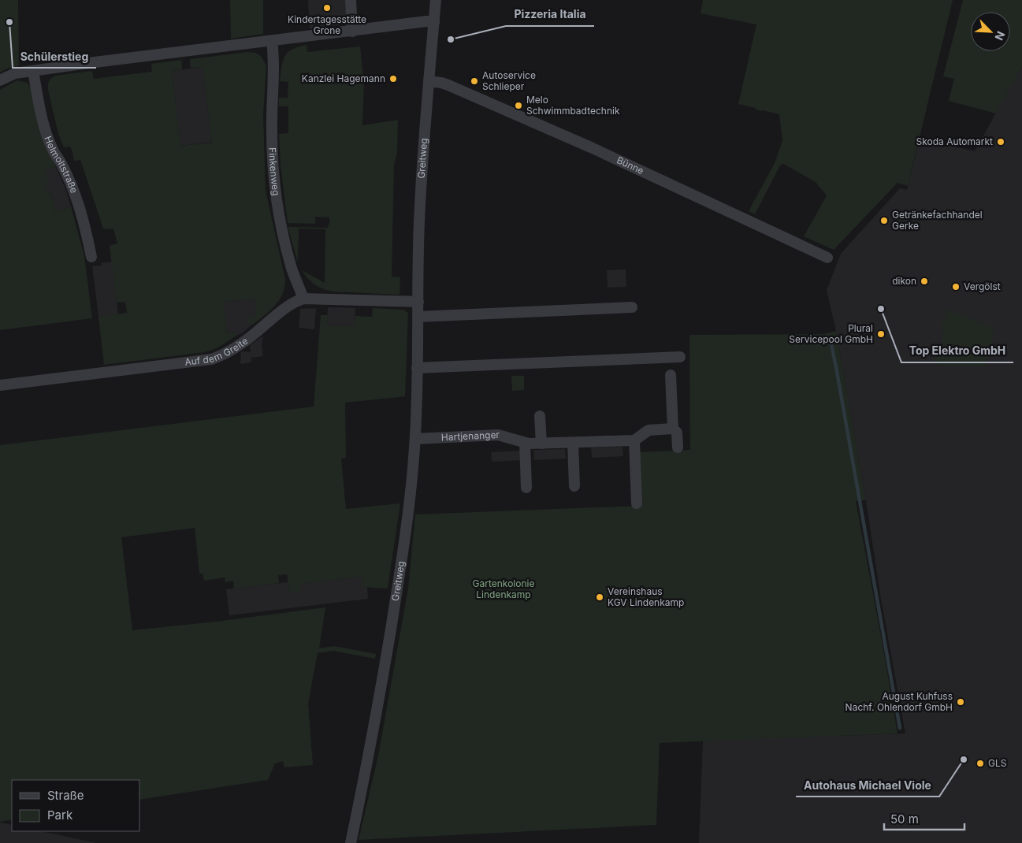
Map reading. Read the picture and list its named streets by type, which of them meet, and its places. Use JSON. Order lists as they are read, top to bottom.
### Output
{
  "streets": {
    "street": [
      "Greitweg",
      "Helmoltstraße",
      "Bünne",
      "Finkenweg",
      "Auf dem Greite",
      "Hartjenanger"
    ]
  },
  "crossings": [
    ["Greitweg", "Bünne"],
    ["Greitweg", "Auf dem Greite"],
    ["Greitweg", "Hartjenanger"],
    ["Finkenweg", "Auf dem Greite"]
  ],
  "parks": ["Gartenkolonie Lindenkamp"],
  "places": [
    "Kindertagesstätte Grone",
    "Schülerstieg",
    "Pizzeria Italia",
    "Kanzlei Hagemann",
    "Autoservice Schlieper",
    "Melo Schwimmbadtechnik",
    "Skoda Automarkt",
    "Getränkefachhandel Gerke",
    "dikon",
    "Vergölst",
    "Top Elektro GmbH",
    "Plural Servicepool GmbH",
    "Vereinshaus KGV Lindenkamp",
    "August Kuhfuss Nachf. Ohlendorf GmbH",
    "Autohaus Michael Viole",
    "GLS"
  ],
  "legend": ["Straße", "Park"],
  "scale_bar": "50 m",
  "north": "bottom right"
}
